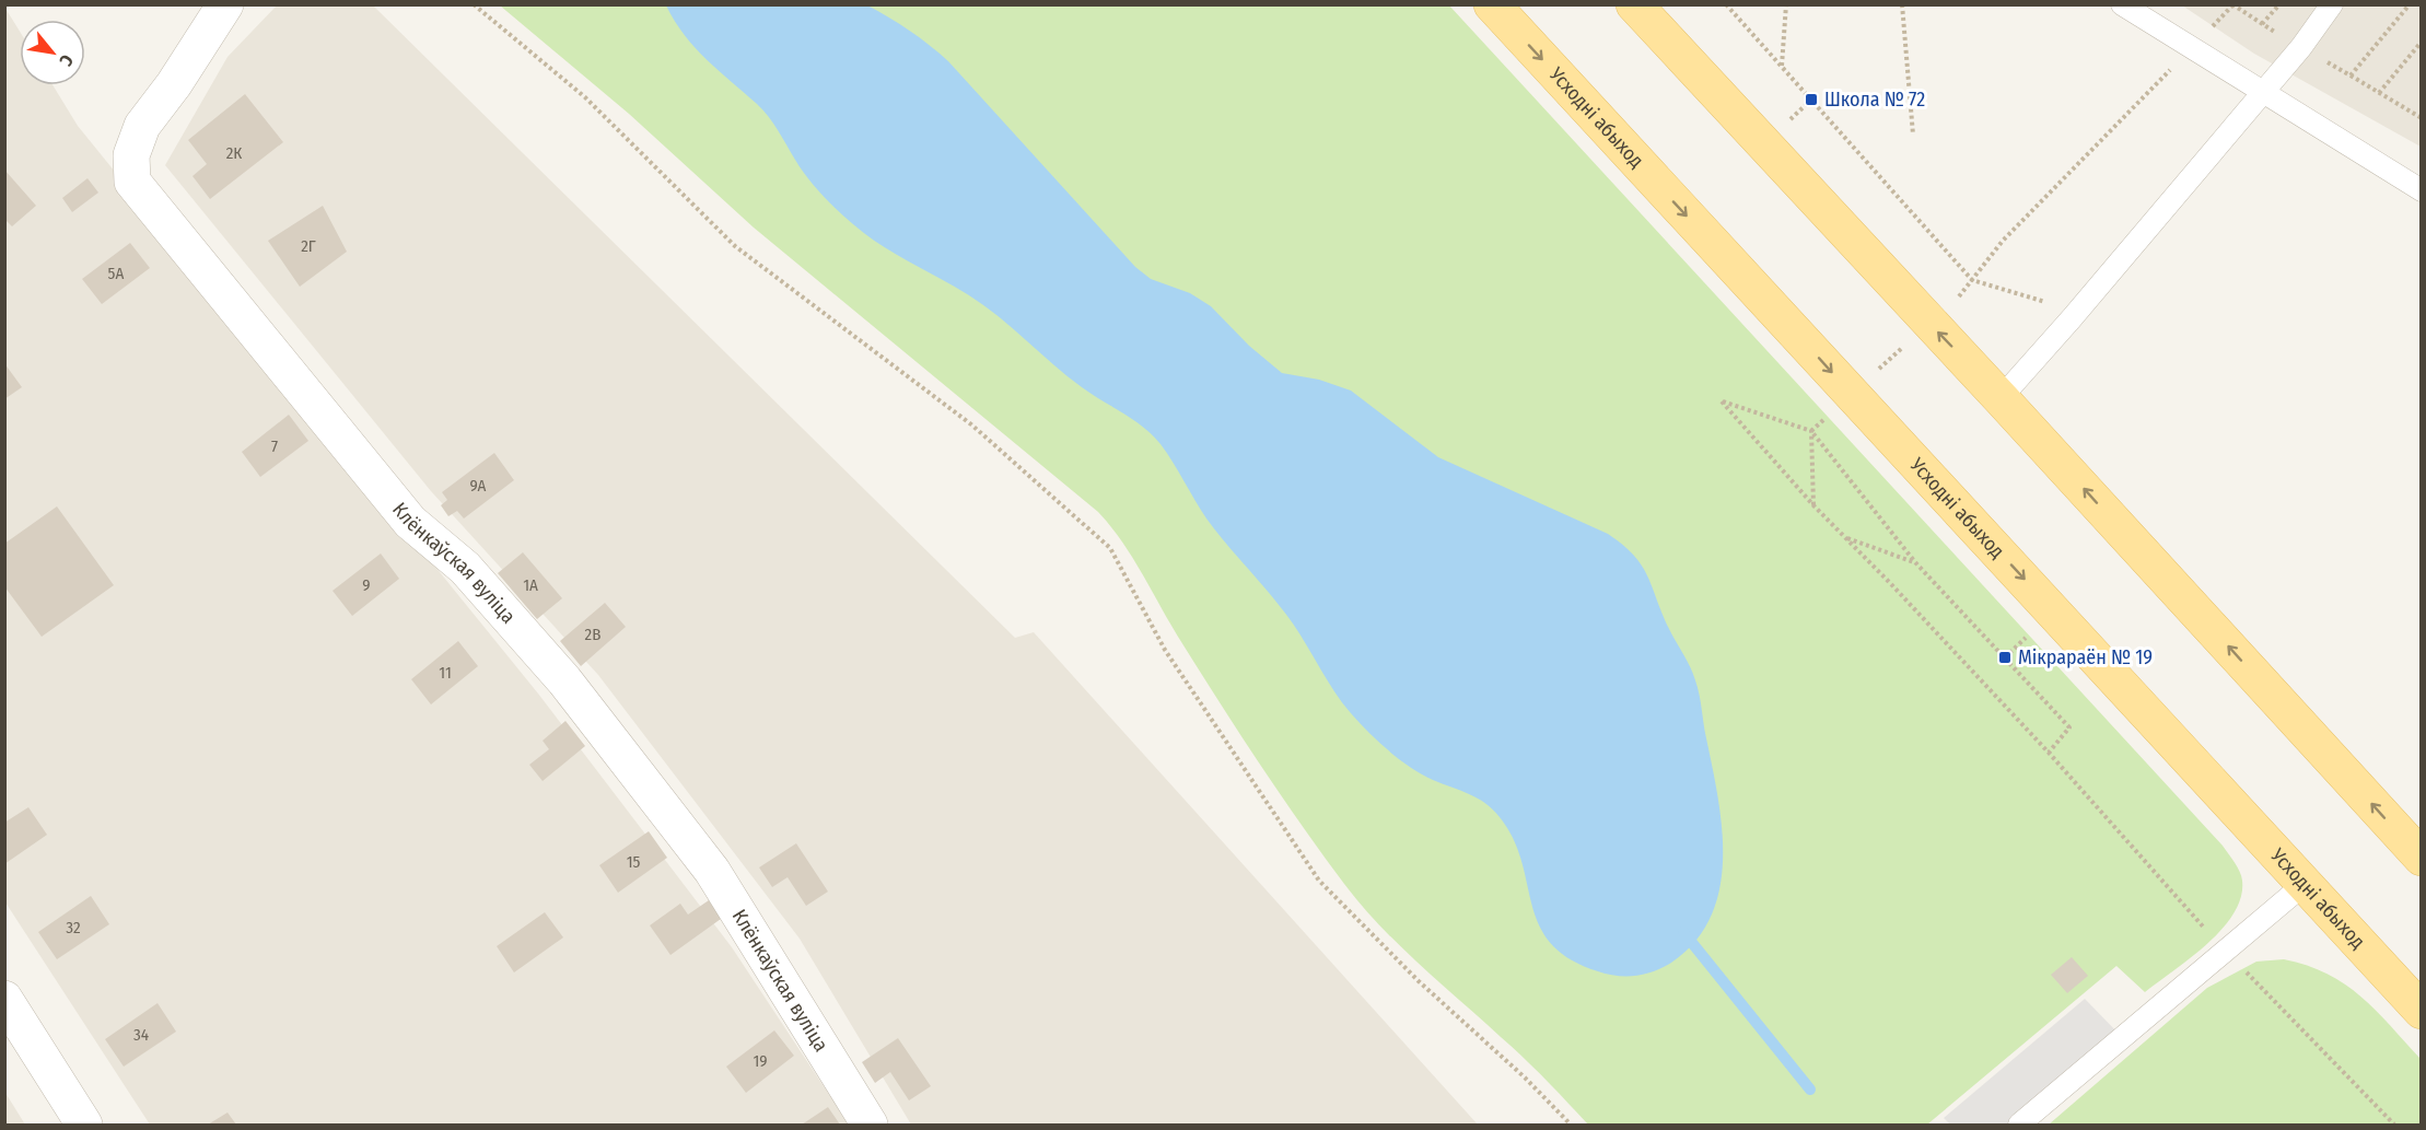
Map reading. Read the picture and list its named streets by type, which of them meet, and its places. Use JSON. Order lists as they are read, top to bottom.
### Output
{
  "streets": {
    "main road": ["Усходні абыход"],
    "street": ["Клёнкаўская вуліца"]
  },
  "places": {
    "transit": ["Школа № 72", "Мікрараён № 19"]
  },
  "house_numbers": [
    "2К",
    "2Г",
    "5А",
    "7",
    "9А",
    "9",
    "1А",
    "2В",
    "11",
    "15",
    "32",
    "34",
    "19"
  ],
  "north": "bottom right"
}
